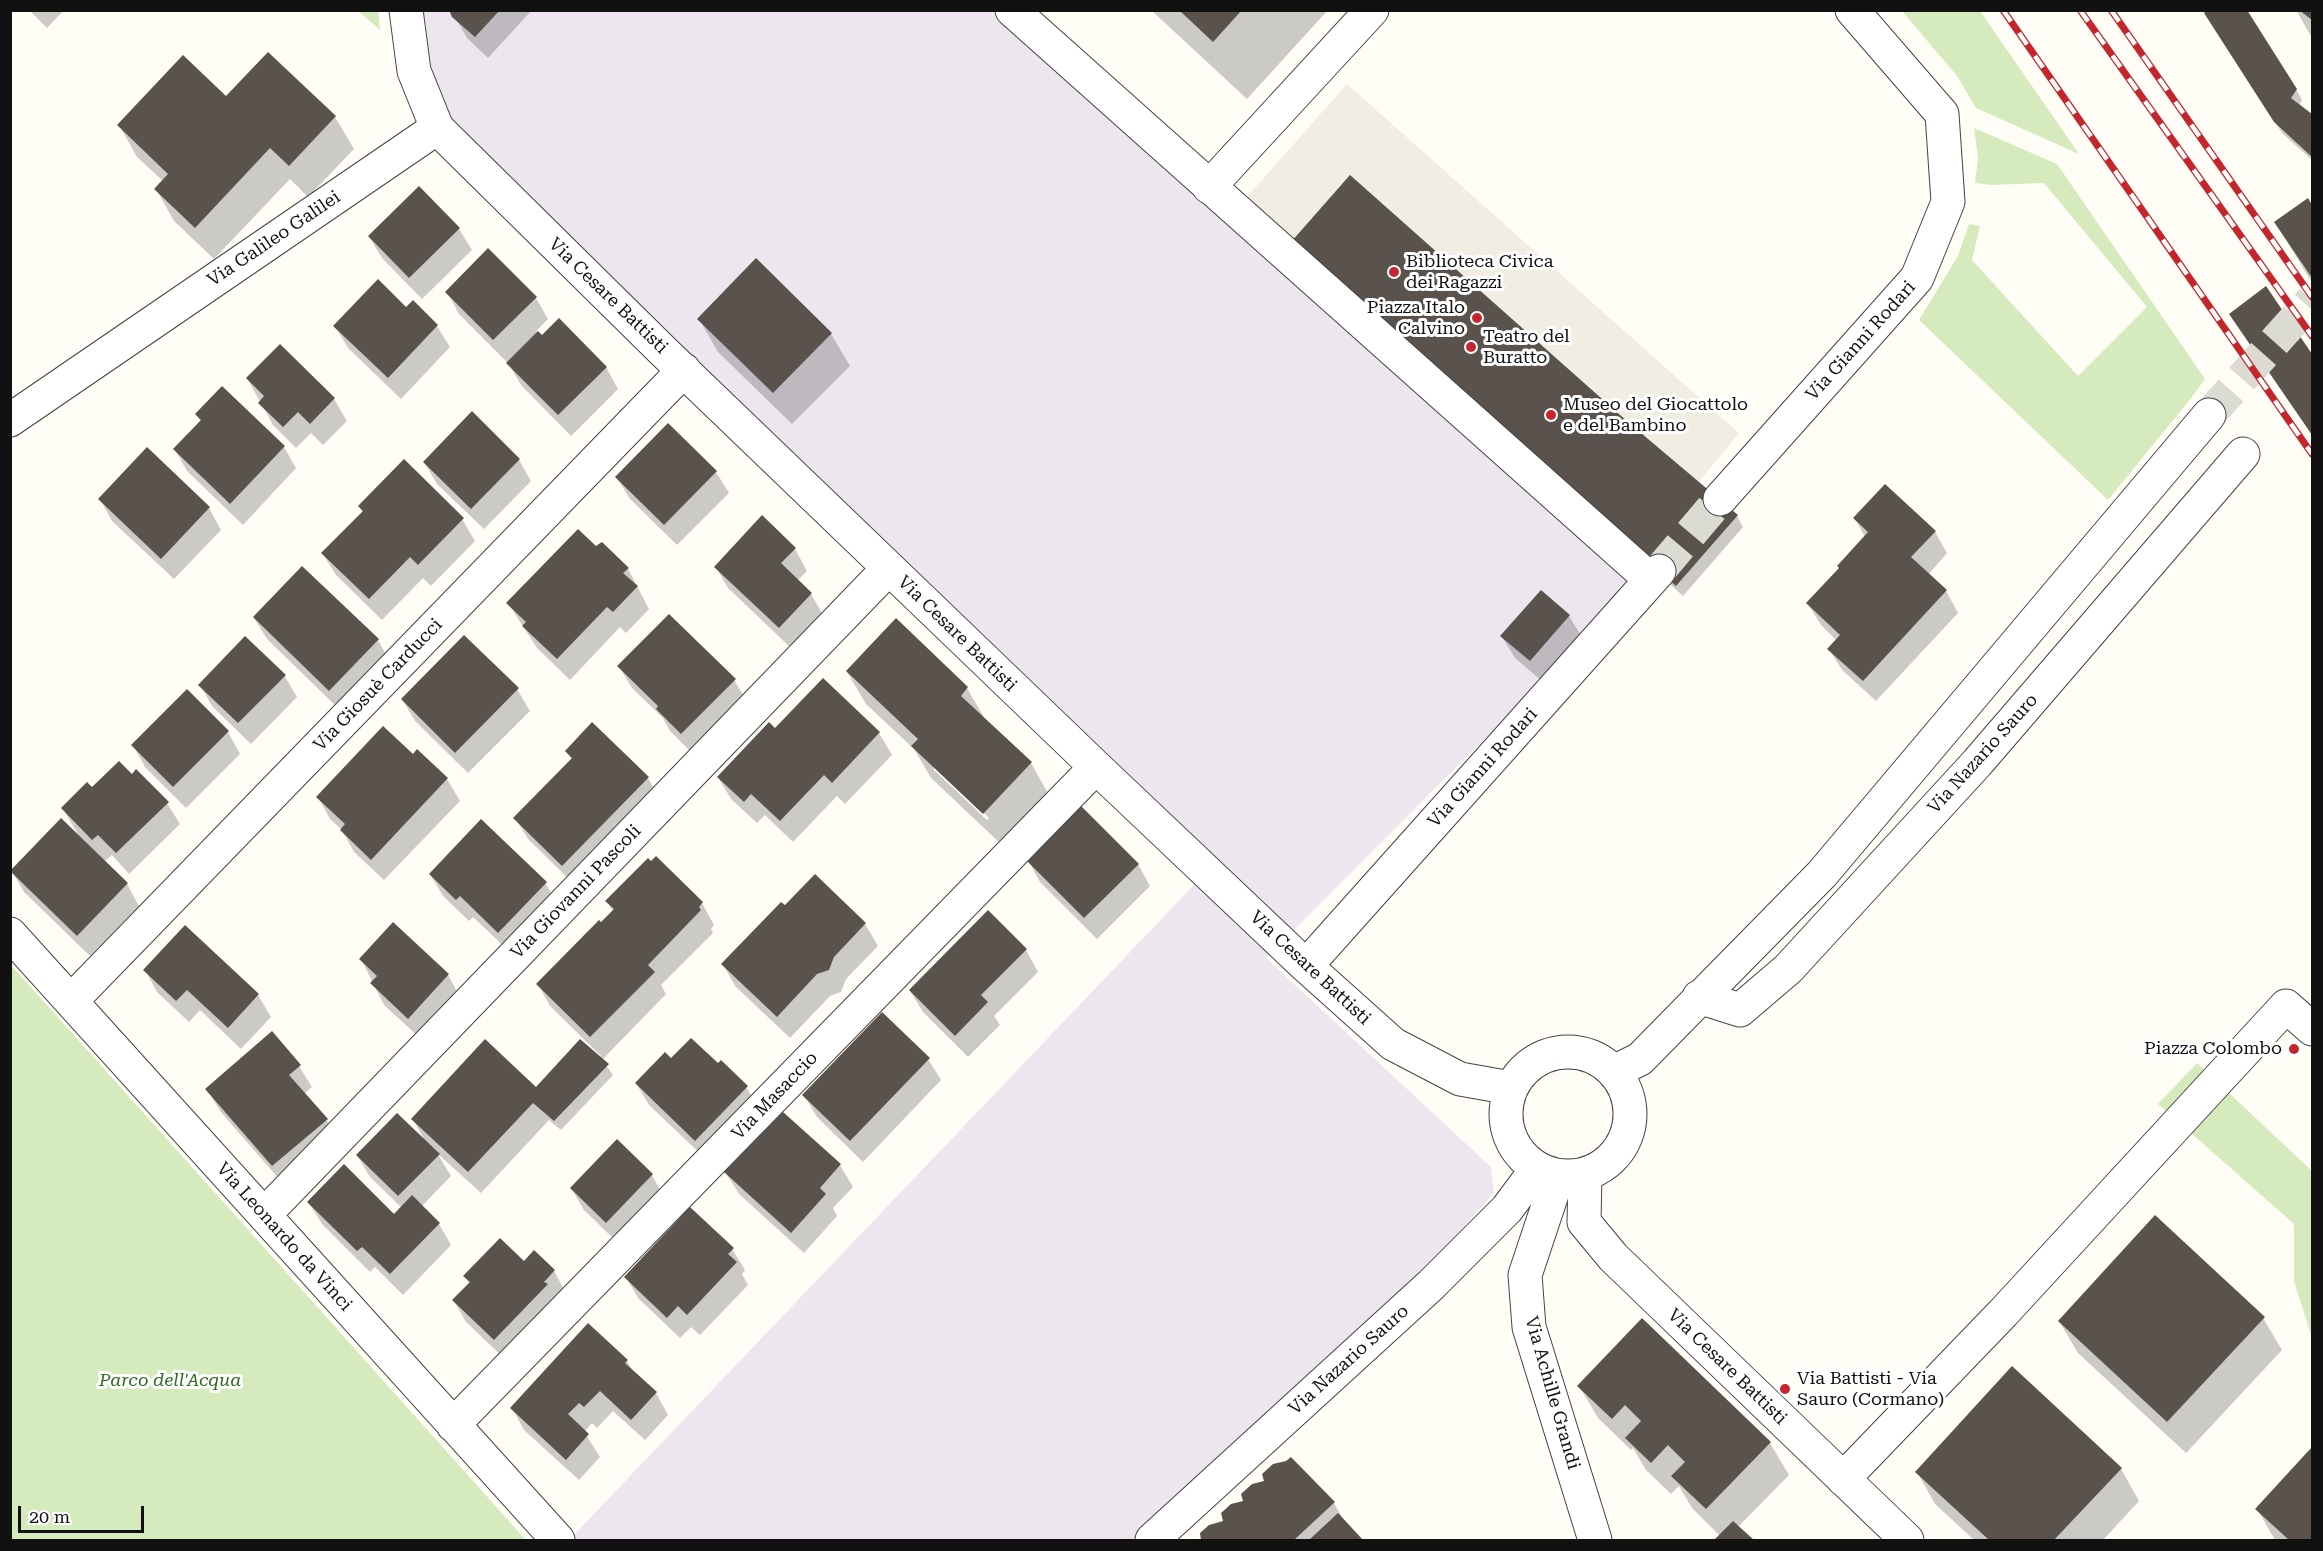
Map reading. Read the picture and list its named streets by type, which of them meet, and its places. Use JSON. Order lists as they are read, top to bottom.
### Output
{
  "streets": {
    "street": [
      "Via Galileo Galilei",
      "Via Cesare Battisti",
      "Via Gianni Rodari",
      "Via Giosuè Carducci",
      "Via Nazario Sauro",
      "Via Giovanni Pascoli",
      "Via Masaccio",
      "Via Leonardo da Vinci",
      "Via Achille Grandi"
    ]
  },
  "crossings": [
    ["Via Galileo Galilei", "Via Cesare Battisti"],
    ["Via Cesare Battisti", "Via Gianni Rodari"],
    ["Via Cesare Battisti", "Via Giosuè Carducci"],
    ["Via Cesare Battisti", "Via Nazario Sauro"],
    ["Via Cesare Battisti", "Via Giovanni Pascoli"],
    ["Via Cesare Battisti", "Via Masaccio"],
    ["Via Cesare Battisti", "Via Achille Grandi"],
    ["Via Giosuè Carducci", "Via Leonardo da Vinci"],
    ["Via Nazario Sauro", "Via Achille Grandi"],
    ["Via Giovanni Pascoli", "Via Leonardo da Vinci"],
    ["Via Masaccio", "Via Leonardo da Vinci"]
  ],
  "parks": ["Parco dell'Acqua"],
  "places": [
    "Biblioteca Civica dei Ragazzi",
    "Piazza Italo Calvino",
    "Teatro del Buratto",
    "Museo del Giocattolo e del Bambino",
    "Piazza Colombo",
    "Via Battisti - Via Sauro (Cormano)"
  ],
  "scale_bar": "20 m"
}
